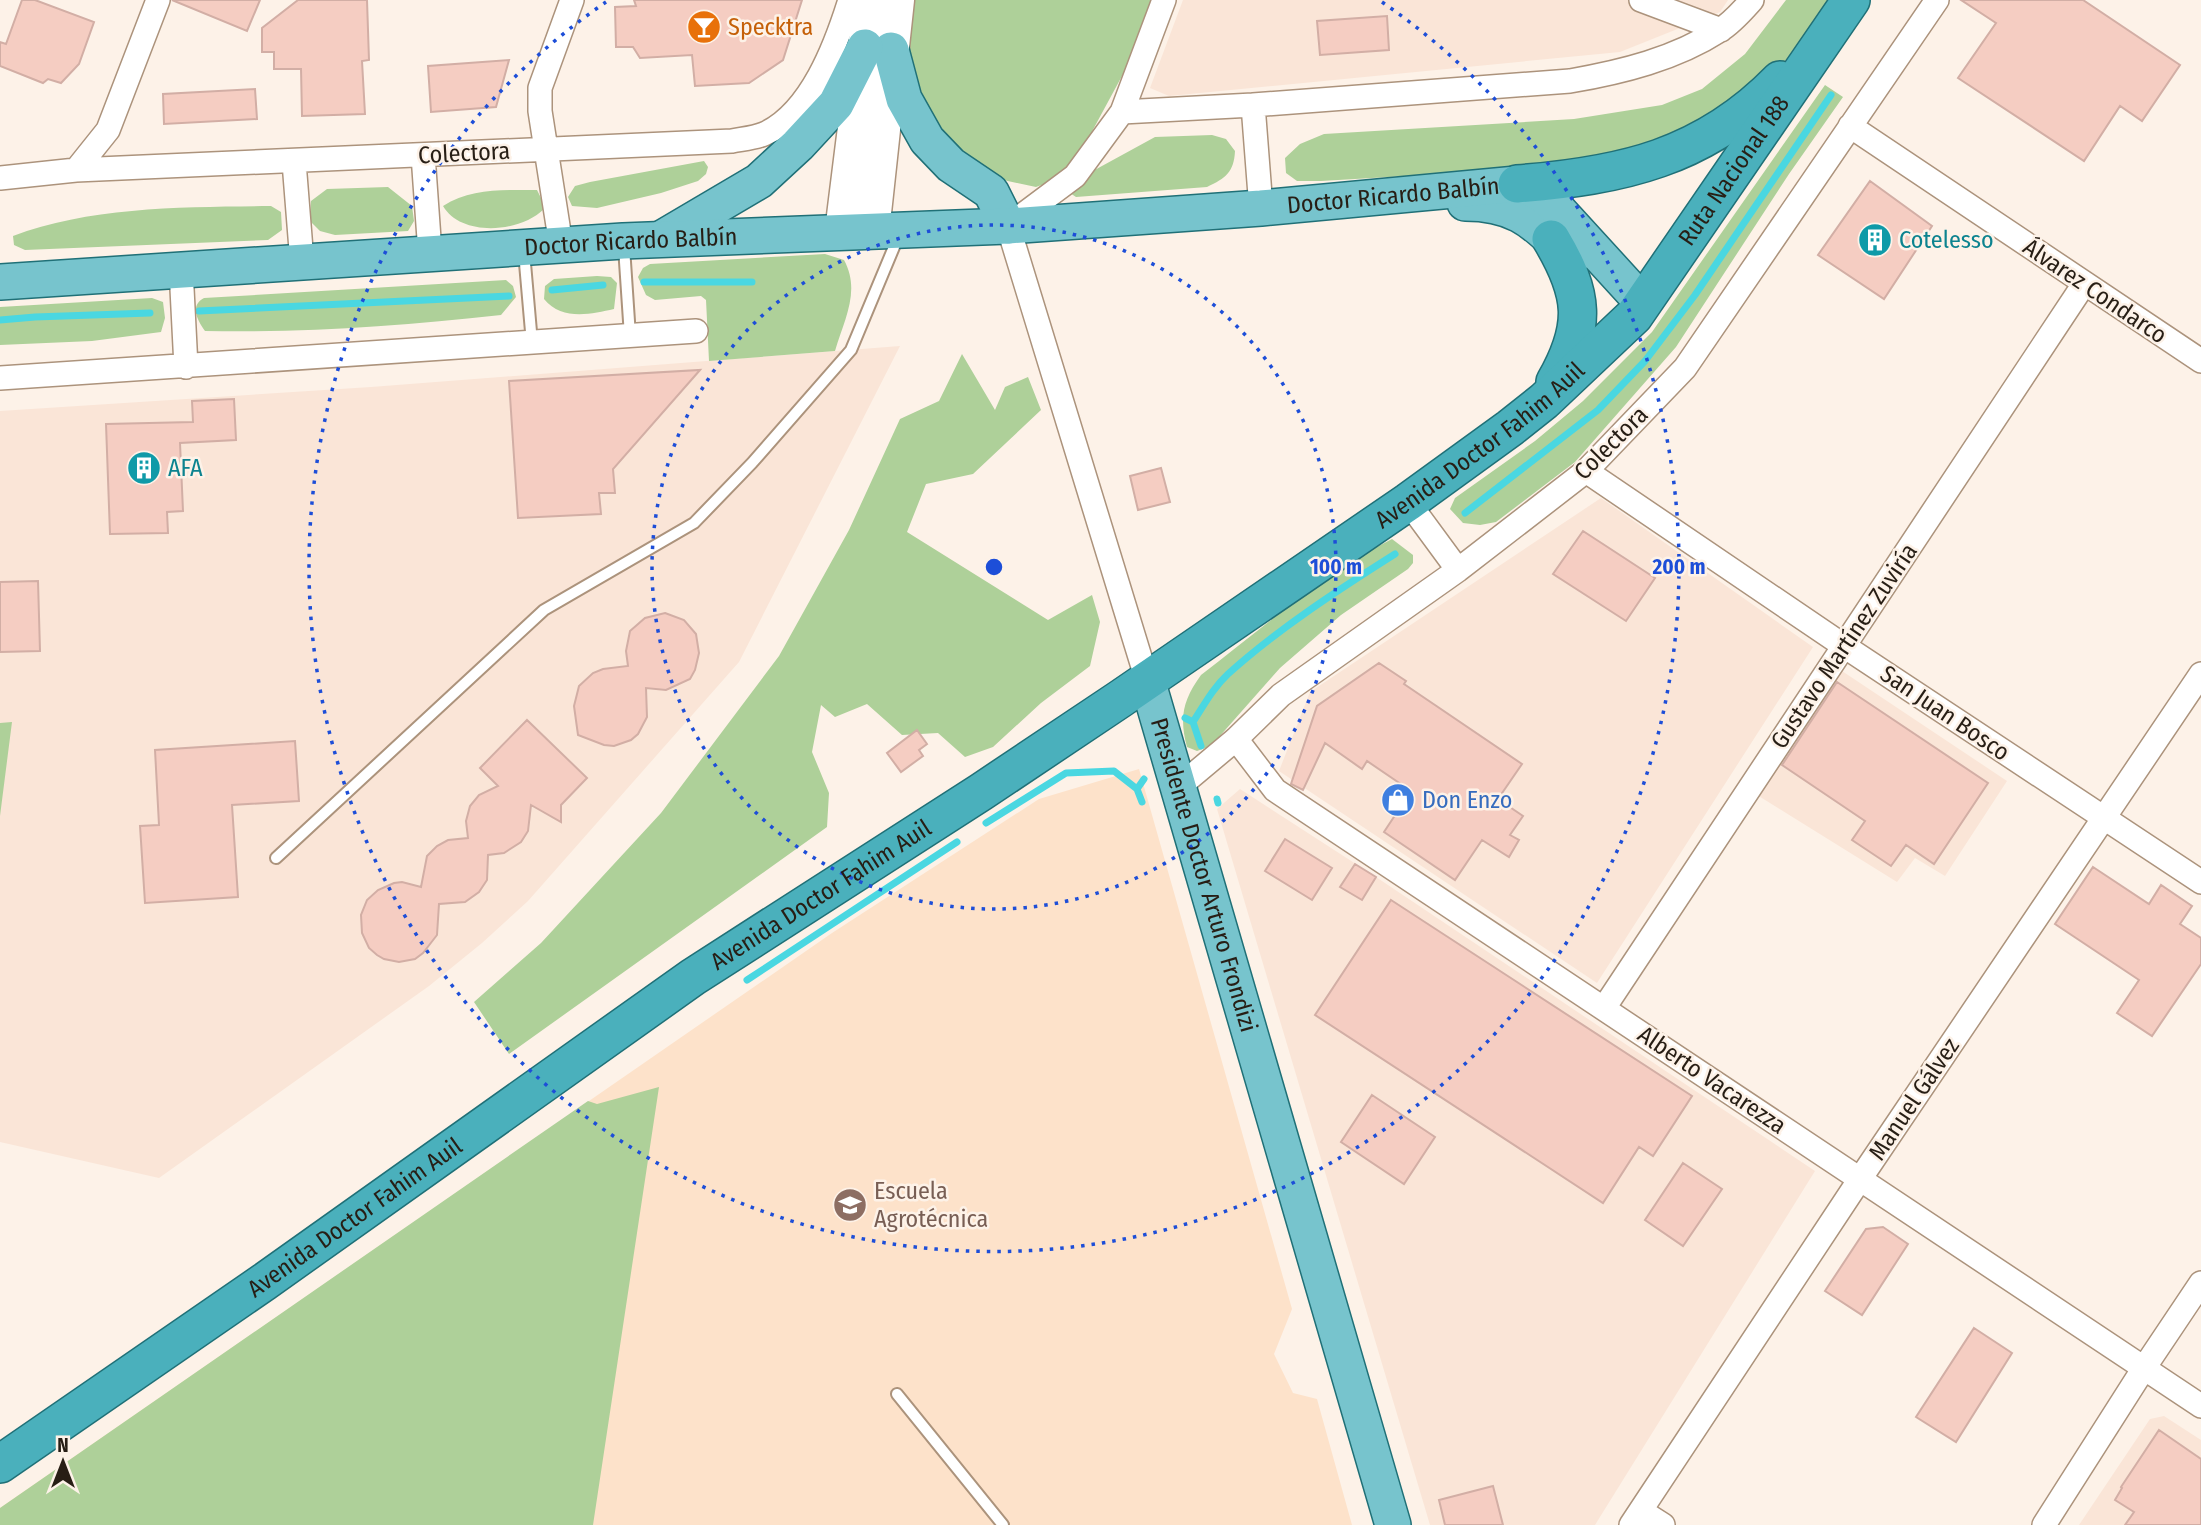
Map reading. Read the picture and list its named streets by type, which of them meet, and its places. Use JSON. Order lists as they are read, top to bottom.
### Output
{
  "streets": {
    "highway": ["Ruta Nacional 188", "Avenida Doctor Fahim Auil"],
    "main road": ["Doctor Ricardo Balbín", "Presidente Doctor Arturo Frondizi"],
    "street": [
      "Colectora",
      "Álvarez Condarco",
      "Gustavo Martínez Zuviría",
      "San Juan Bosco",
      "Alberto Vacarezza",
      "Manuel Gálvez"
    ]
  },
  "crossings": [
    ["Colectora", "Álvarez Condarco"],
    ["Colectora", "San Juan Bosco"],
    ["Colectora", "Presidente Doctor Arturo Frondizi"],
    ["Colectora", "Alberto Vacarezza"],
    ["Ruta Nacional 188", "Doctor Ricardo Balbín"],
    ["Ruta Nacional 188", "Avenida Doctor Fahim Auil"],
    ["Doctor Ricardo Balbín", "Avenida Doctor Fahim Auil"],
    ["Doctor Ricardo Balbín", "Presidente Doctor Arturo Frondizi"],
    ["Álvarez Condarco", "Gustavo Martínez Zuviría"],
    ["Avenida Doctor Fahim Auil", "Presidente Doctor Arturo Frondizi"],
    ["Gustavo Martínez Zuviría", "San Juan Bosco"],
    ["Gustavo Martínez Zuviría", "Alberto Vacarezza"],
    ["San Juan Bosco", "Manuel Gálvez"],
    ["Alberto Vacarezza", "Manuel Gálvez"]
  ],
  "places": {
    "bar": ["Specktra"],
    "building": ["Cotelesso", "AFA"],
    "shop": ["Don Enzo"],
    "school or university": ["Escuela Agrotécnica"]
  },
  "north": "top",
  "rings": ["100 m", "200 m"]
}
